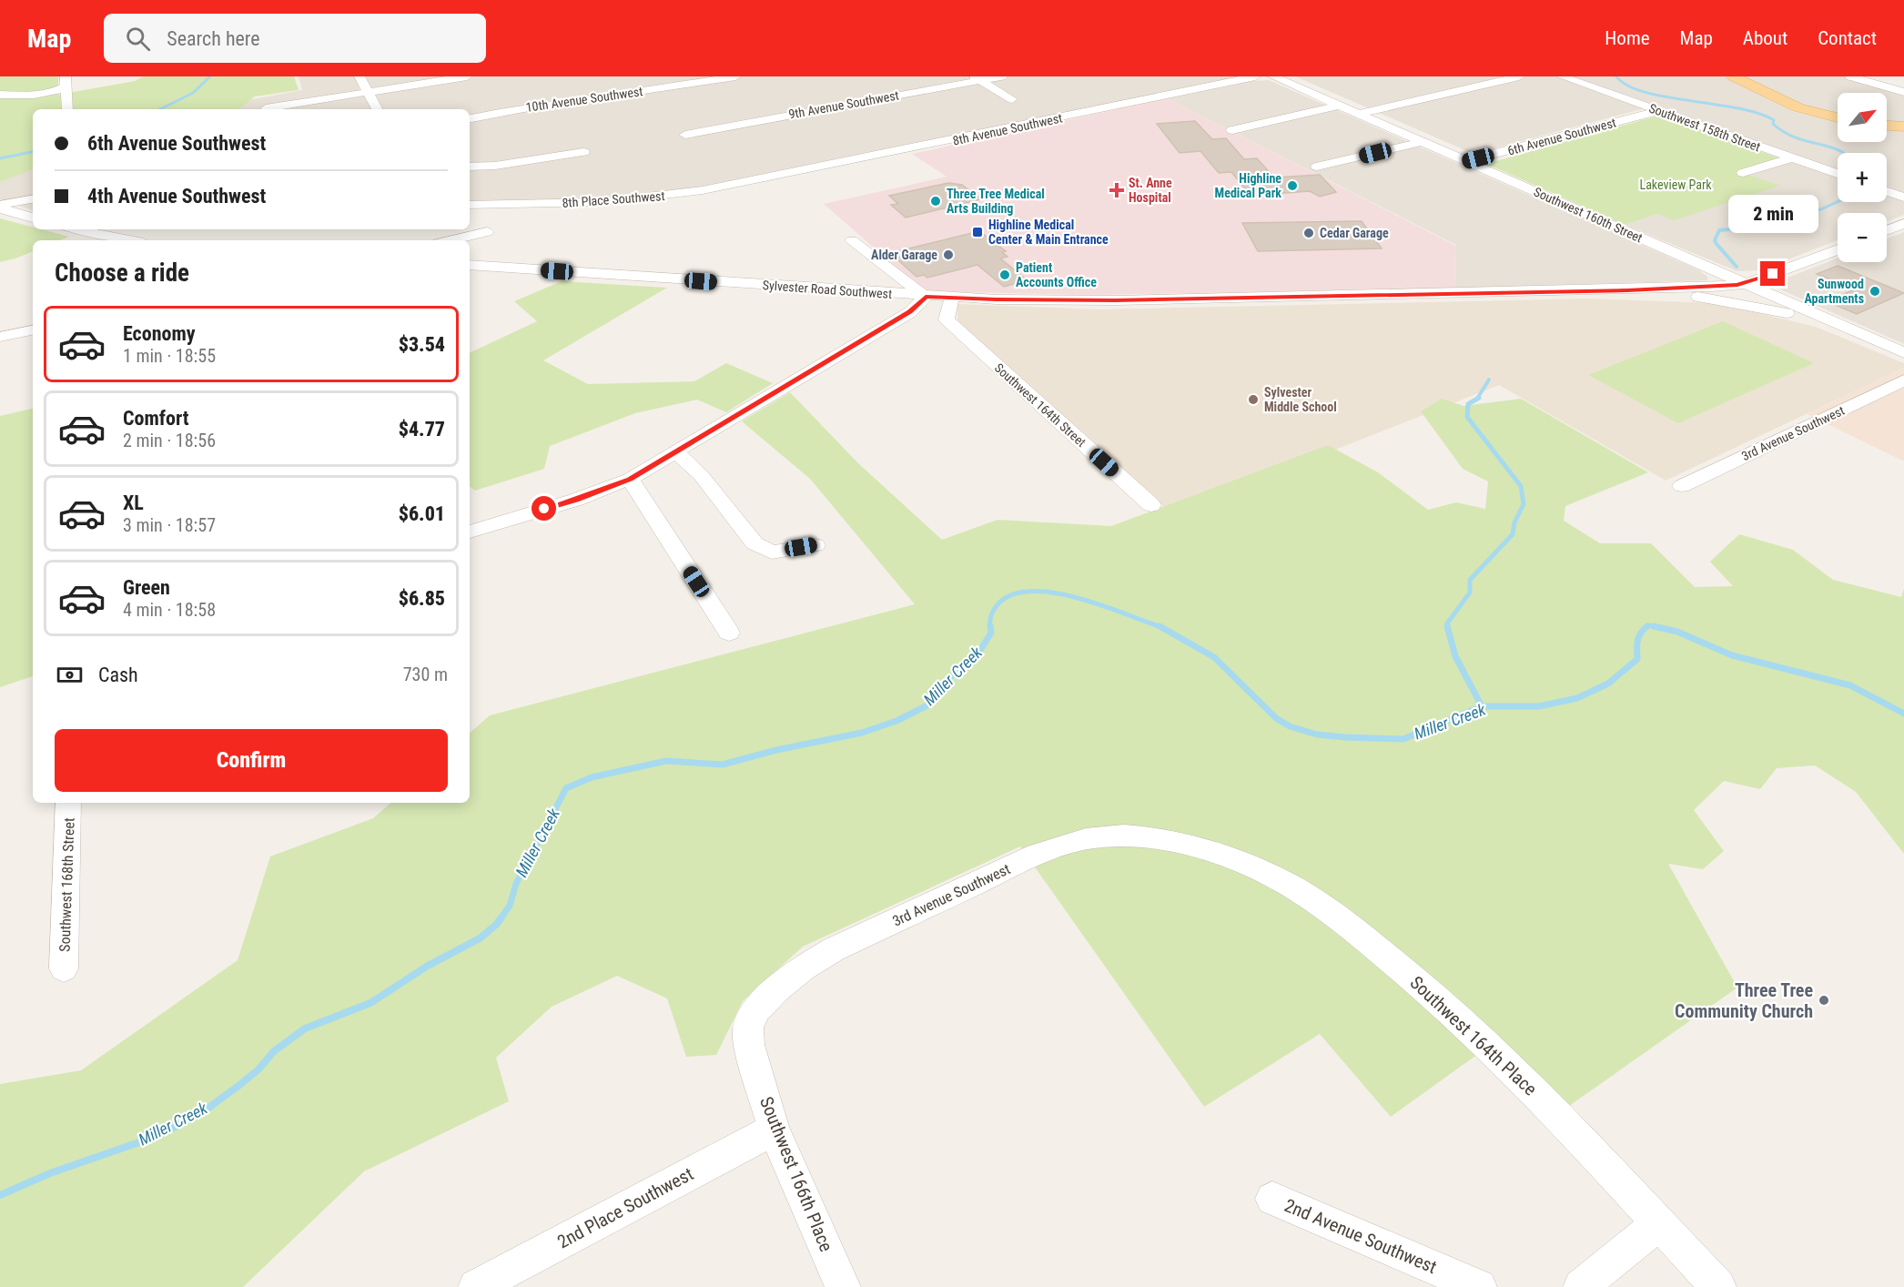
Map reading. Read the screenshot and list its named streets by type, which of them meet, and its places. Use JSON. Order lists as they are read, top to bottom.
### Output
{
  "streets": {
    "street": [
      "10th Avenue Southwest",
      "9th Avenue Southwest",
      "Southwest 158th Street",
      "8th Avenue Southwest",
      "6th Avenue Southwest",
      "8th Place Southwest",
      "Southwest 160th Street",
      "Sylvester Road Southwest",
      "Southwest 164th Street",
      "3rd Avenue Southwest",
      "Southwest 168th Street",
      "Southwest 164th Place",
      "Southwest 166th Place",
      "2nd Place Southwest",
      "2nd Avenue Southwest"
    ]
  },
  "crossings": [
    ["Southwest 158th Street", "6th Avenue Southwest"],
    ["8th Avenue Southwest", "8th Place Southwest"],
    ["6th Avenue Southwest", "Southwest 160th Street"],
    ["Southwest 160th Street", "Sylvester Road Southwest"],
    ["Sylvester Road Southwest", "Southwest 164th Street"],
    ["3rd Avenue Southwest", "Southwest 164th Place"],
    ["3rd Avenue Southwest", "Southwest 166th Place"],
    ["Southwest 166th Place", "2nd Place Southwest"]
  ],
  "water": ["Miller Creek"],
  "parks": ["Lakeview Park"],
  "places": {
    "other": [
      "Highline Medical Park",
      "Three Tree Medical Arts Building",
      "Cedar Garage",
      "Alder Garage",
      "Patient Accounts Office",
      "Sunwood Apartments",
      "Sylvester Middle School",
      "Three Tree Community Church"
    ],
    "health": ["St. Anne Hospital"],
    "transit": ["Highline Medical Center & Main Entrance"]
  },
  "north": "top right",
  "page": {
    "header": "Map",
    "search": "Search here",
    "nav": [
      "Home",
      "Map",
      "About",
      "Contact"
    ],
    "map_buttons": ["+", "−"],
    "banner": ["6th Avenue Southwest", "4th Avenue Southwest"],
    "bubble": "2 min",
    "heading": "Choose a ride",
    "list": [
      {
        "name": "Economy",
        "note": "1 min · 18:55",
        "value": "$3.54"
      },
      {
        "name": "Comfort",
        "note": "2 min · 18:56",
        "value": "$4.77"
      },
      {
        "name": "XL",
        "note": "3 min · 18:57",
        "value": "$6.01"
      },
      {
        "name": "Green",
        "note": "4 min · 18:58",
        "value": "$6.85"
      }
    ],
    "pay": ["Cash", "730 m"],
    "buttons": "Confirm"
  }
}
